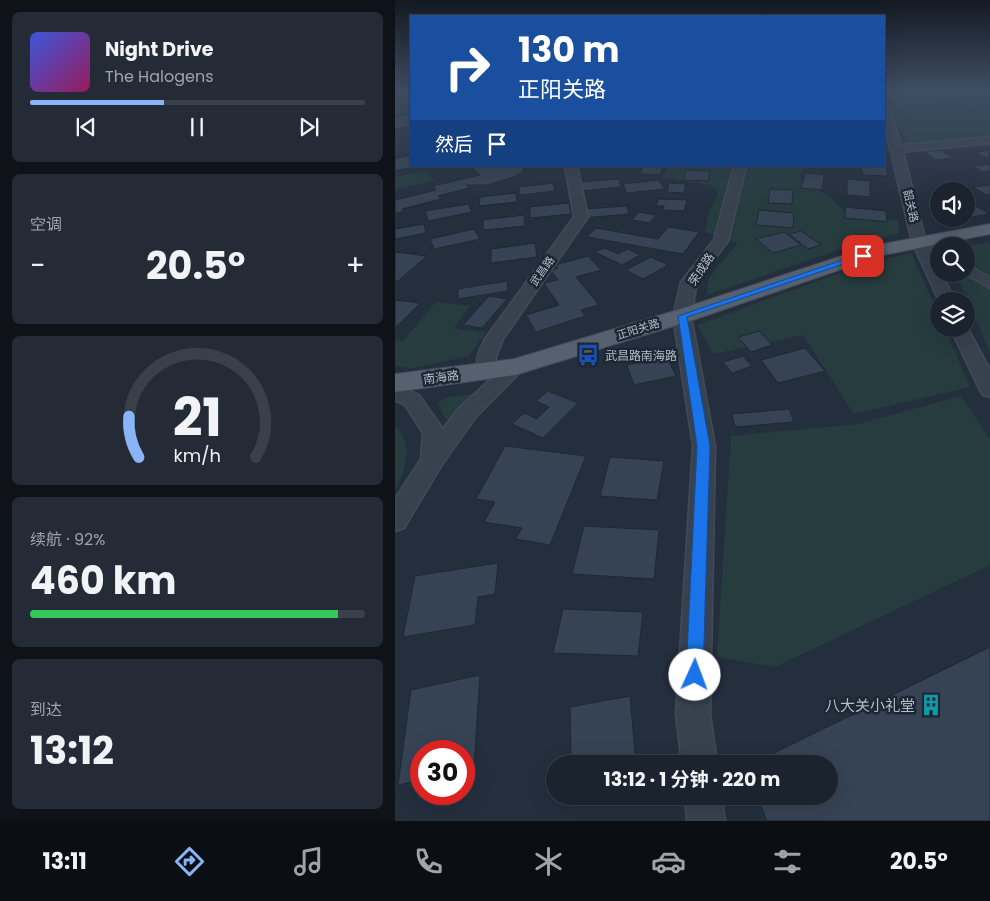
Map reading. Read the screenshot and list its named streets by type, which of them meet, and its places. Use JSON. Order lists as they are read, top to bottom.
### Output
{
  "streets": {
    "main road": ["正阳关路", "南海路"],
    "street": ["韶关路", "荣成路", "武昌路"]
  },
  "crossings": [
    ["韶关路", "正阳关路"],
    ["荣成路", "正阳关路"],
    ["武昌路", "正阳关路"],
    ["武昌路", "南海路"],
    ["正阳关路", "南海路"]
  ],
  "places": {
    "bus stop": ["武昌路南海路"],
    "building": ["八大关小礼堂"]
  },
  "page": {
    "turn": ["130 m", "正阳关路"],
    "song": ["Night Drive", "The Halogens"],
    "then": "然后",
    "tile": [
      "空调",
      ["续航 · 92%", "460 km"],
      ["到达", "13:12"]
    ],
    "heat": ["−", "20.5°", "+"],
    "limit": "30",
    "trip": "13:12 · 1 分钟 · 220 m",
    "tabs": ["13:11", "20.5°"],
    "gauge": ["21", "km/h"]
  }
}
